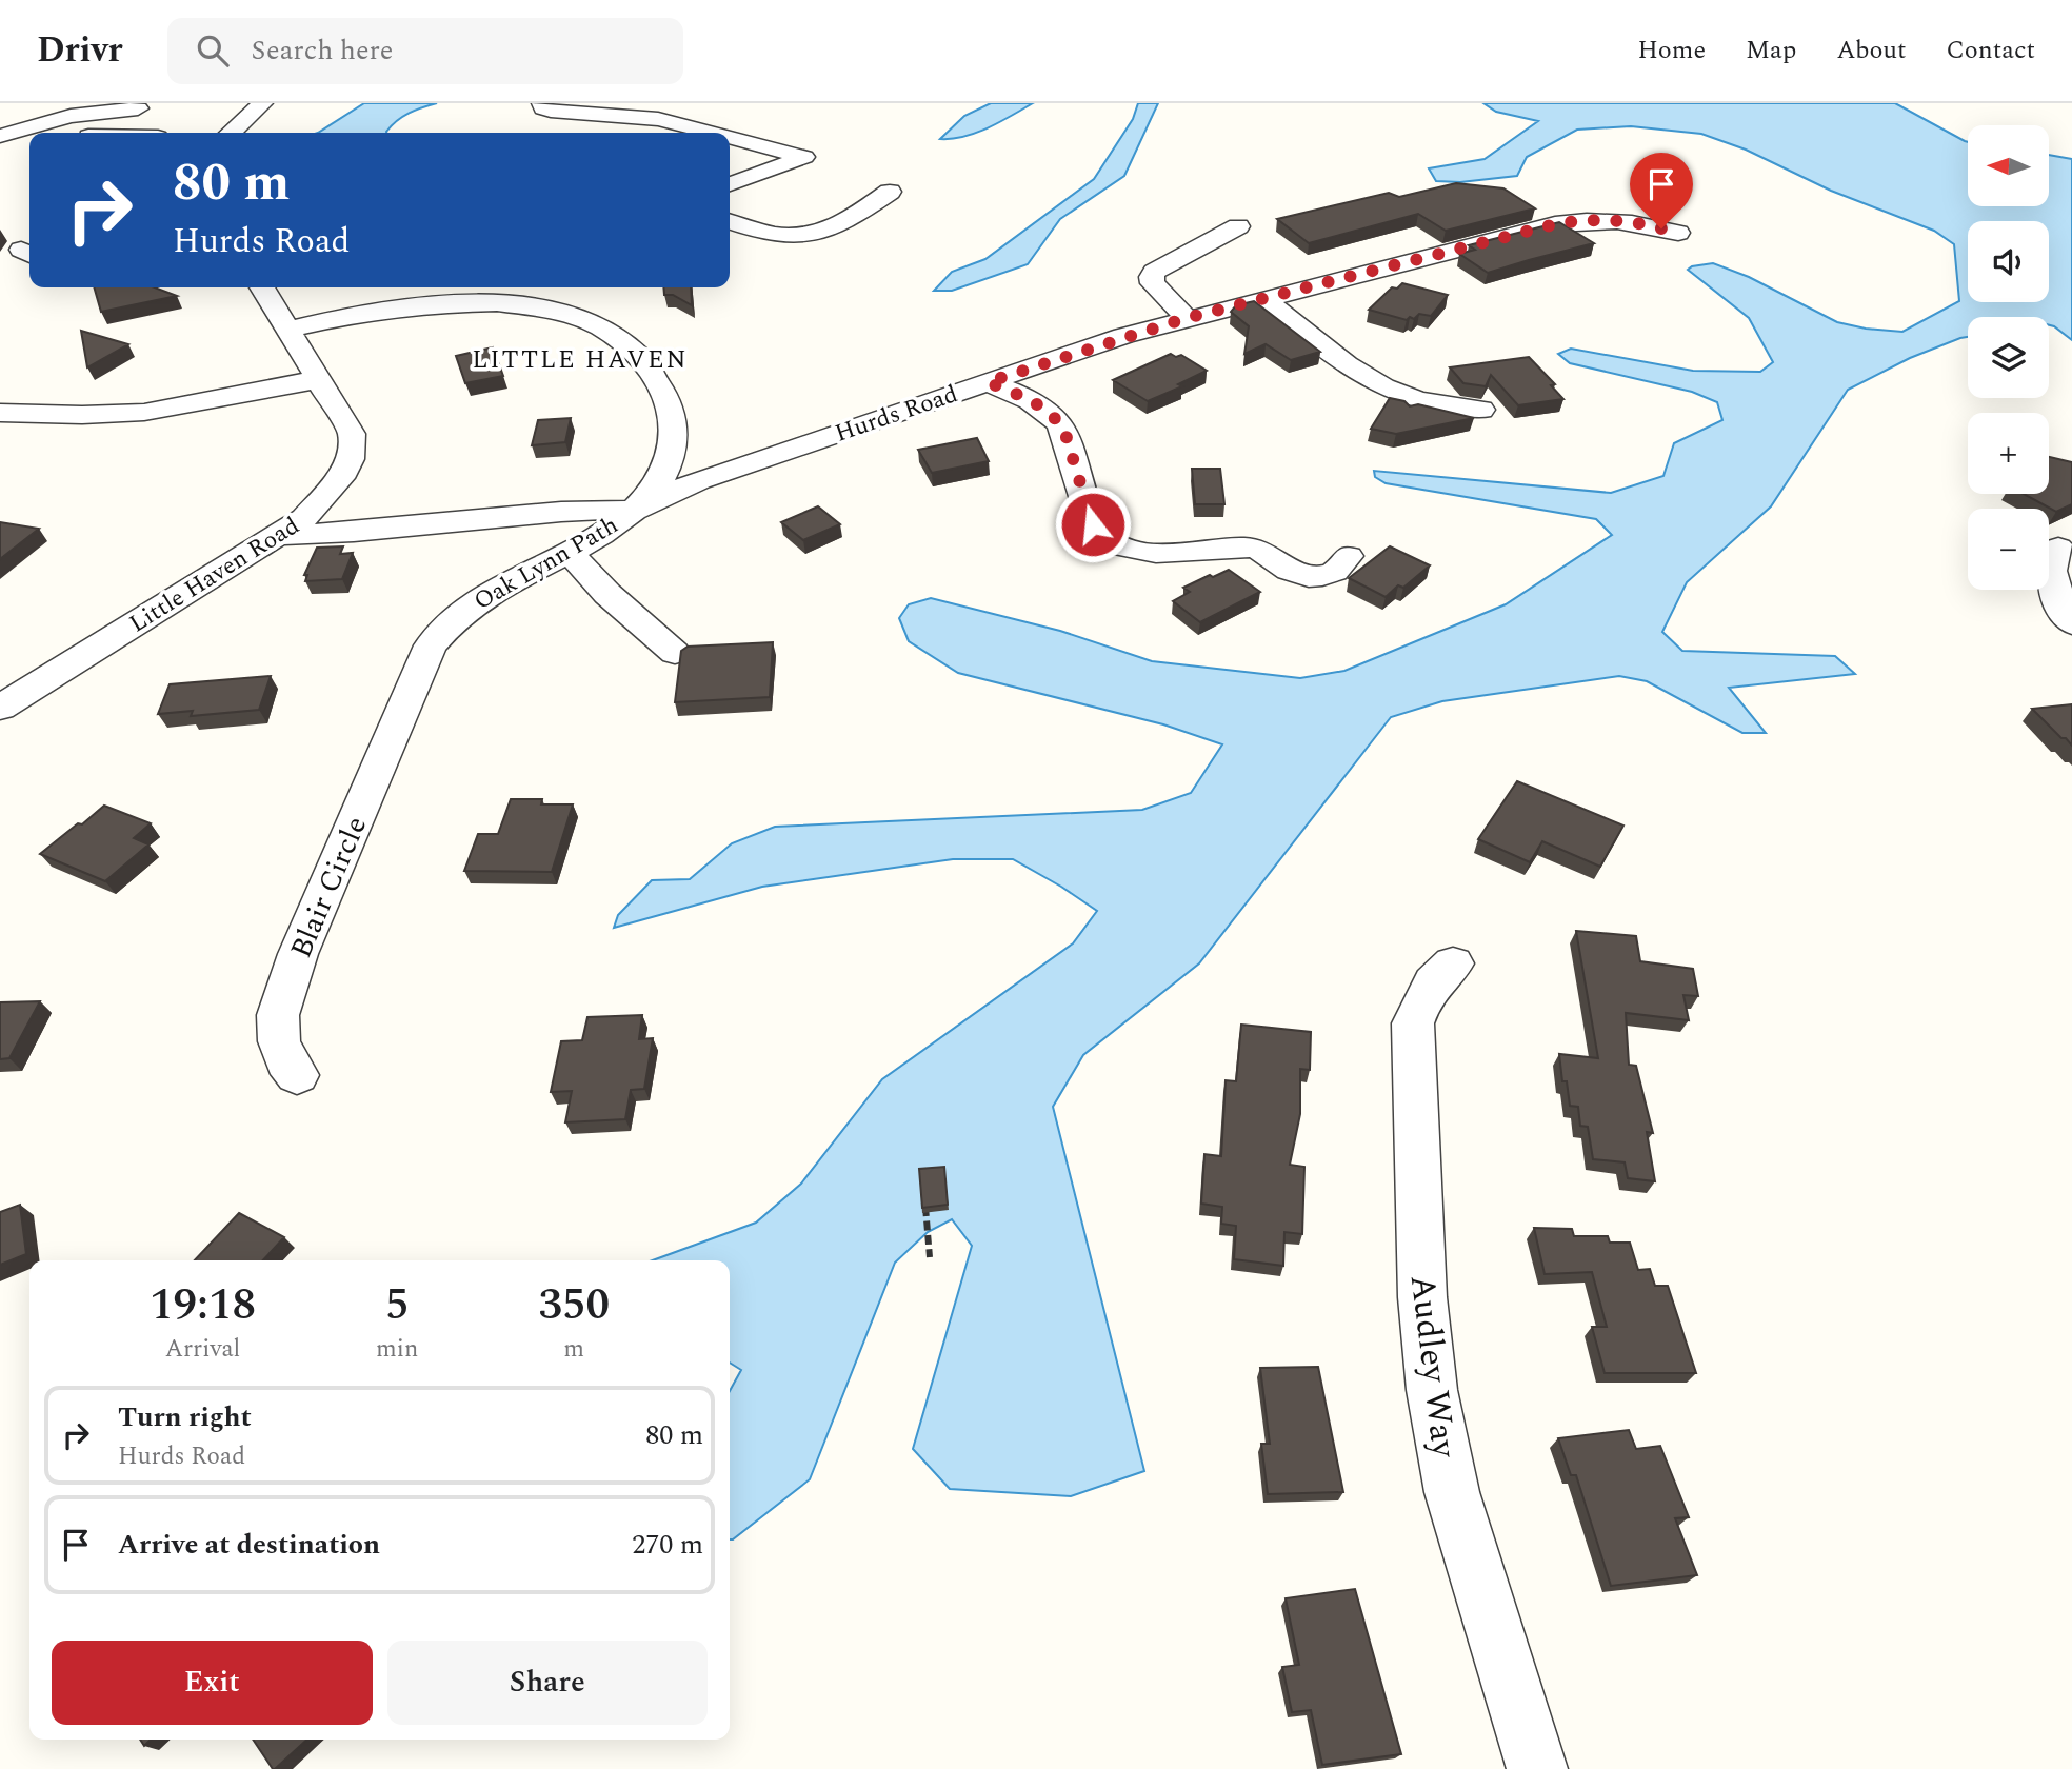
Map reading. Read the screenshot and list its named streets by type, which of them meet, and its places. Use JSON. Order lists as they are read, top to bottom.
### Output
{
  "streets": {
    "street": [
      "Hurds Road",
      "Oak Lynn Path",
      "Little Haven Road",
      "Blair Circle",
      "Audley Way"
    ]
  },
  "crossings": [
    ["Hurds Road", "Oak Lynn Path"],
    ["Hurds Road", "Little Haven Road"],
    ["Oak Lynn Path", "Little Haven Road"],
    ["Oak Lynn Path", "Blair Circle"]
  ],
  "districts": ["LITTLE HAVEN"],
  "north": "left",
  "page": {
    "header": "Drivr",
    "search": "Search here",
    "nav": [
      "Home",
      "Map",
      "About",
      "Contact"
    ],
    "map_buttons": ["+", "−"],
    "turn": ["80 m", "Hurds Road"],
    "eta": [
      "19:18",
      "Arrival",
      "5",
      "min",
      "350",
      "m"
    ],
    "list": [
      {
        "name": "Turn right",
        "note": "Hurds Road",
        "value": "80 m"
      },
      {
        "name": "Arrive at destination",
        "value": "270 m"
      }
    ],
    "buttons": ["Exit", "Share"]
  }
}
